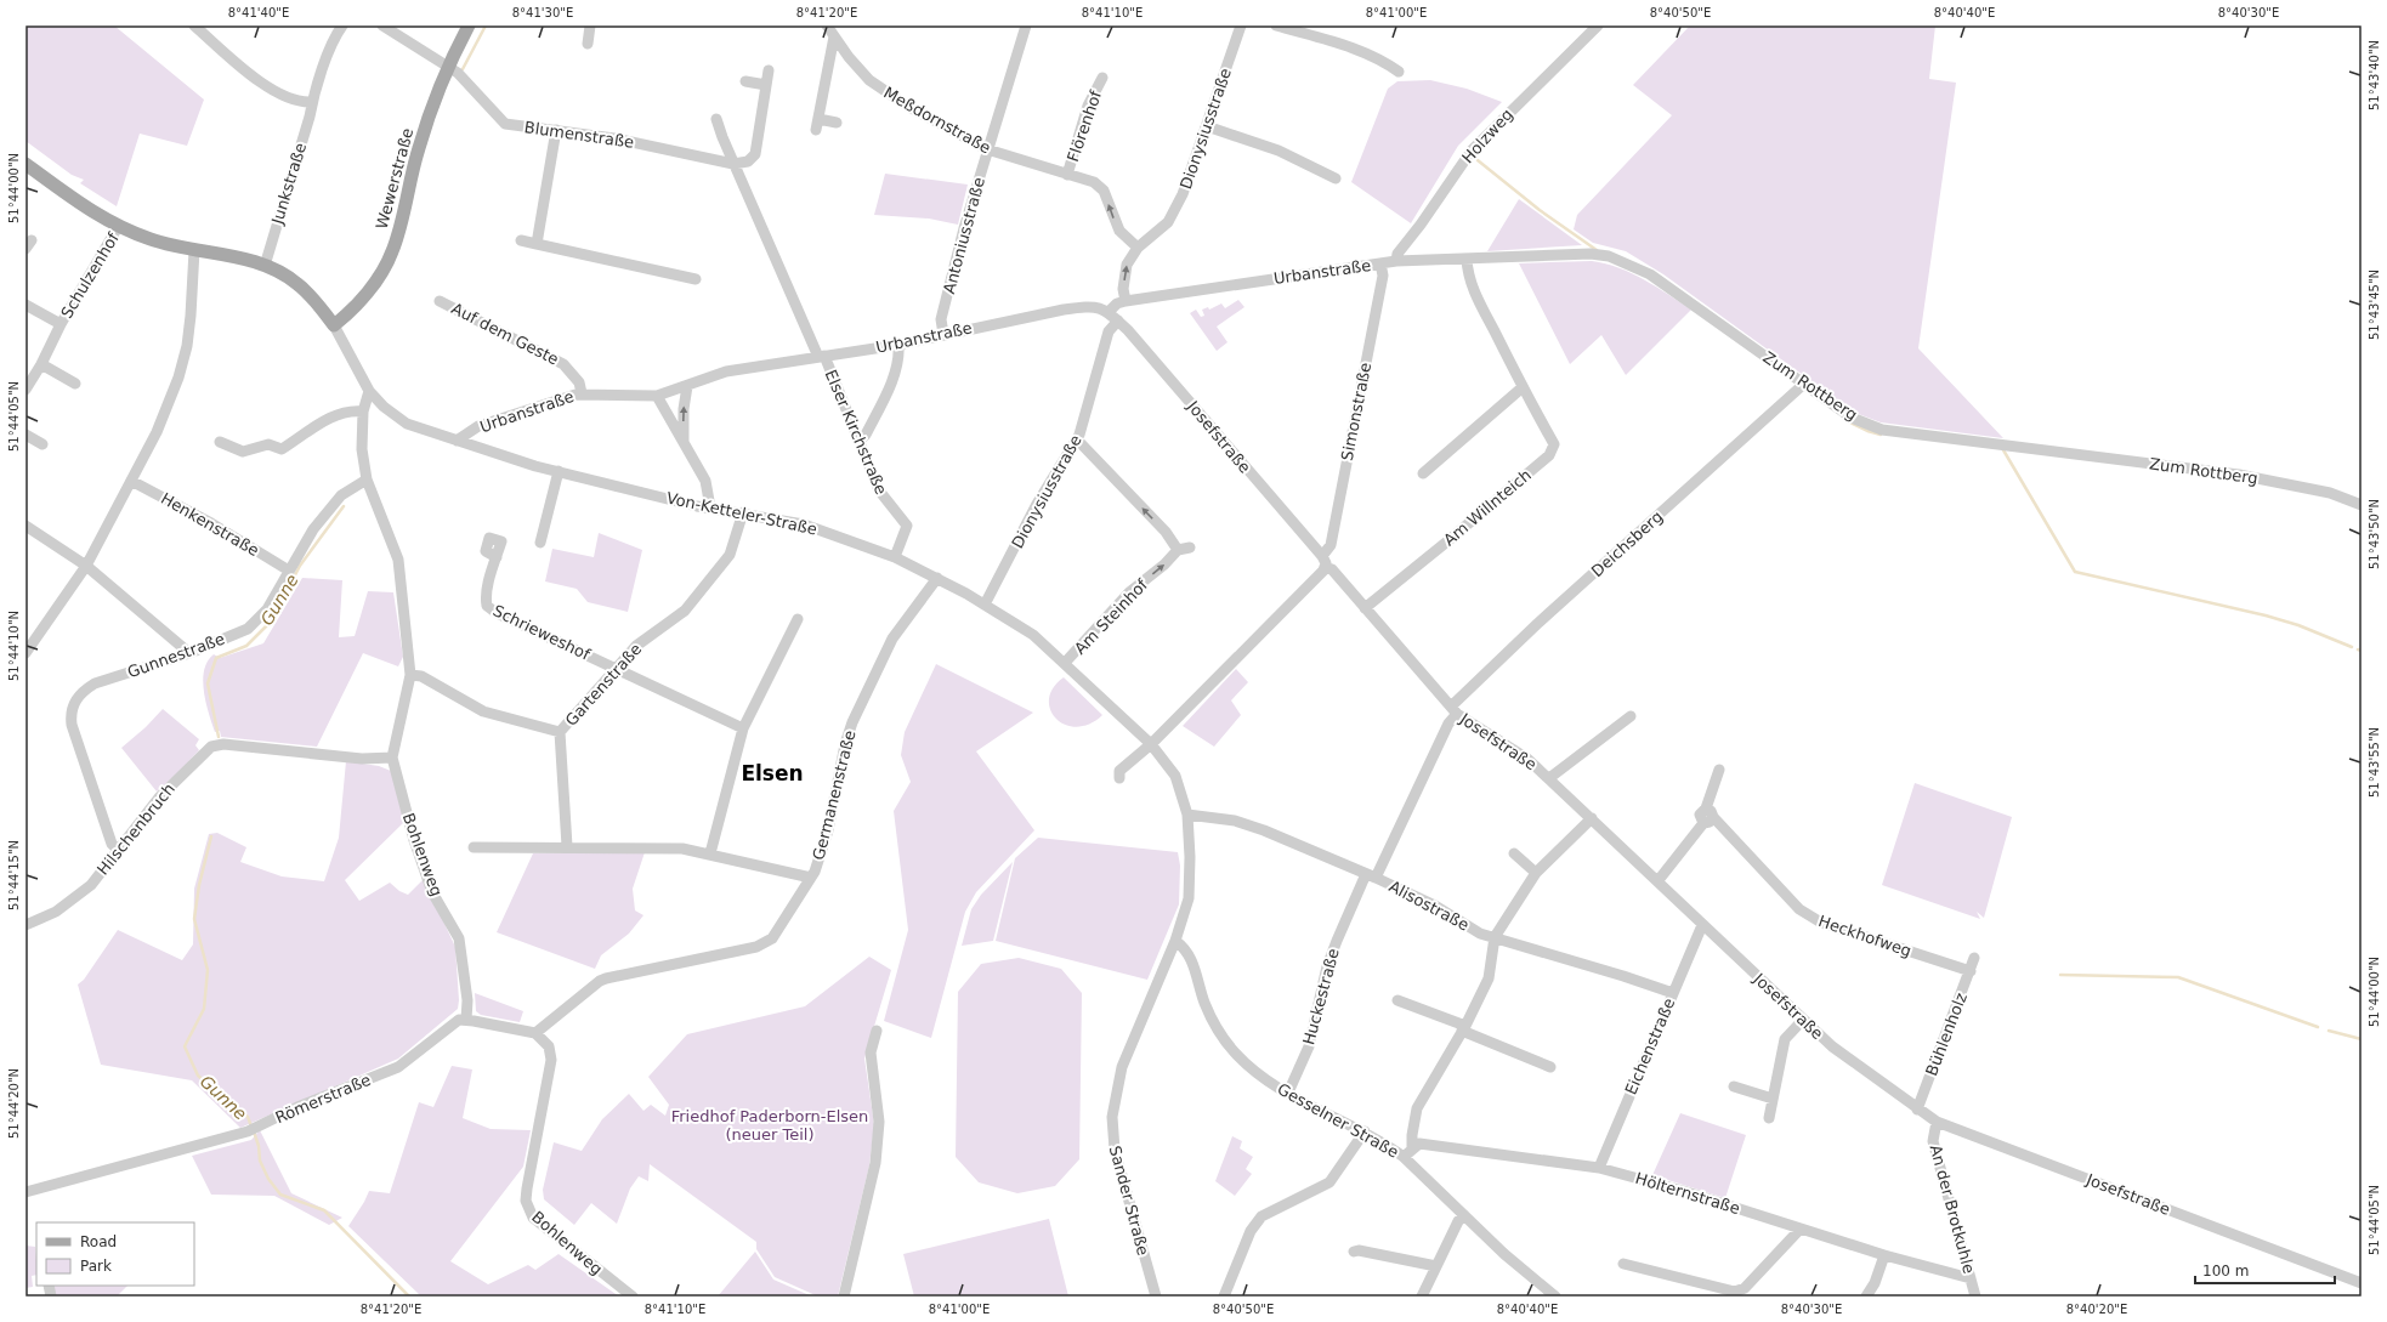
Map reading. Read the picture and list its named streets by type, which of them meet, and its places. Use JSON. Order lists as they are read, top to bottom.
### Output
{
  "streets": {
    "main road": ["Wewerstraße"],
    "street": [
      "Meßdornstraße",
      "Flörenhof",
      "Dionysiusstraße",
      "Blumenstraße",
      "Holzweg",
      "Junkstraße",
      "Antoniusstraße",
      "Urbanstraße",
      "Schulzenhof",
      "Auf dem Geste",
      "Zum Rottberg",
      "Simonstraße",
      "Elser Kirchstraße",
      "Josefstraße",
      "Am Willnteich",
      "Von-Ketteler-Straße",
      "Henkenstraße",
      "Deichsberg",
      "Am Steinhof",
      "Schrieweshof",
      "Gunnestraße",
      "Gartenstraße",
      "Germanenstraße",
      "Hilschenbruch",
      "Bohlenweg",
      "Alisostraße",
      "Heckhofweg",
      "Huckestraße",
      "Bühlenholz",
      "Eichenstraße",
      "Römerstraße",
      "Gesselner Straße",
      "Hölternstraße",
      "Sander Straße",
      "An der Brotkuhle"
    ]
  },
  "crossings": [
    ["Meßdornstraße", "Flörenhof"],
    ["Meßdornstraße", "Dionysiusstraße"],
    ["Meßdornstraße", "Antoniusstraße"],
    ["Dionysiusstraße", "Urbanstraße"],
    ["Dionysiusstraße", "Josefstraße"],
    ["Dionysiusstraße", "Von-Ketteler-Straße"],
    ["Blumenstraße", "Wewerstraße"],
    ["Blumenstraße", "Elser Kirchstraße"],
    ["Holzweg", "Urbanstraße"],
    ["Holzweg", "Zum Rottberg"],
    ["Wewerstraße", "Von-Ketteler-Straße"],
    ["Antoniusstraße", "Urbanstraße"],
    ["Urbanstraße", "Auf dem Geste"],
    ["Urbanstraße", "Zum Rottberg"],
    ["Urbanstraße", "Simonstraße"],
    ["Urbanstraße", "Elser Kirchstraße"],
    ["Urbanstraße", "Josefstraße"],
    ["Urbanstraße", "Von-Ketteler-Straße"],
    ["Zum Rottberg", "Am Willnteich"],
    ["Zum Rottberg", "Deichsberg"],
    ["Simonstraße", "Josefstraße"],
    ["Simonstraße", "Von-Ketteler-Straße"],
    ["Elser Kirchstraße", "Von-Ketteler-Straße"],
    ["Josefstraße", "Am Willnteich"],
    ["Josefstraße", "Deichsberg"],
    ["Josefstraße", "Huckestraße"],
    ["Josefstraße", "Bühlenholz"],
    ["Josefstraße", "Eichenstraße"],
    ["Josefstraße", "An der Brotkuhle"],
    ["Von-Ketteler-Straße", "Am Steinhof"],
    ["Von-Ketteler-Straße", "Gartenstraße"],
    ["Von-Ketteler-Straße", "Germanenstraße"],
    ["Von-Ketteler-Straße", "Bohlenweg"],
    ["Von-Ketteler-Straße", "Alisostraße"],
    ["Von-Ketteler-Straße", "Gesselner Straße"],
    ["Von-Ketteler-Straße", "Sander Straße"],
    ["Henkenstraße", "Gunnestraße"],
    ["Deichsberg", "Huckestraße"],
    ["Schrieweshof", "Gartenstraße"],
    ["Gunnestraße", "Hilschenbruch"],
    ["Gunnestraße", "Bohlenweg"],
    ["Gartenstraße", "Bohlenweg"],
    ["Germanenstraße", "Bohlenweg"],
    ["Hilschenbruch", "Bohlenweg"],
    ["Bohlenweg", "Römerstraße"],
    ["Alisostraße", "Huckestraße"],
    ["Alisostraße", "Eichenstraße"],
    ["Heckhofweg", "Bühlenholz"],
    ["Huckestraße", "Gesselner Straße"],
    ["Eichenstraße", "Hölternstraße"],
    ["Gesselner Straße", "Sander Straße"],
    ["Hölternstraße", "An der Brotkuhle"]
  ],
  "one_way": ["Am Steinhof"],
  "districts": ["Elsen"],
  "water": ["Gunne"],
  "parks": ["Friedhof Paderborn-Elsen (neuer Teil)"],
  "legend": ["Road", "Park"],
  "scale_bar": "100 m",
  "coordinates": [
    "8°41'40\"E",
    "8°41'30\"E",
    "8°41'20\"E",
    "8°41'10\"E",
    "8°41'00\"E",
    "8°40'50\"E",
    "8°40'40\"E",
    "8°40'30\"E",
    "51°43'40\"N",
    "51°44'00\"N",
    "51°43'45\"N",
    "51°44'05\"N",
    "51°43'50\"N",
    "51°44'10\"N",
    "51°43'55\"N",
    "51°44'15\"N",
    "51°44'20\"N",
    "8°40'20\"E"
  ]
}
